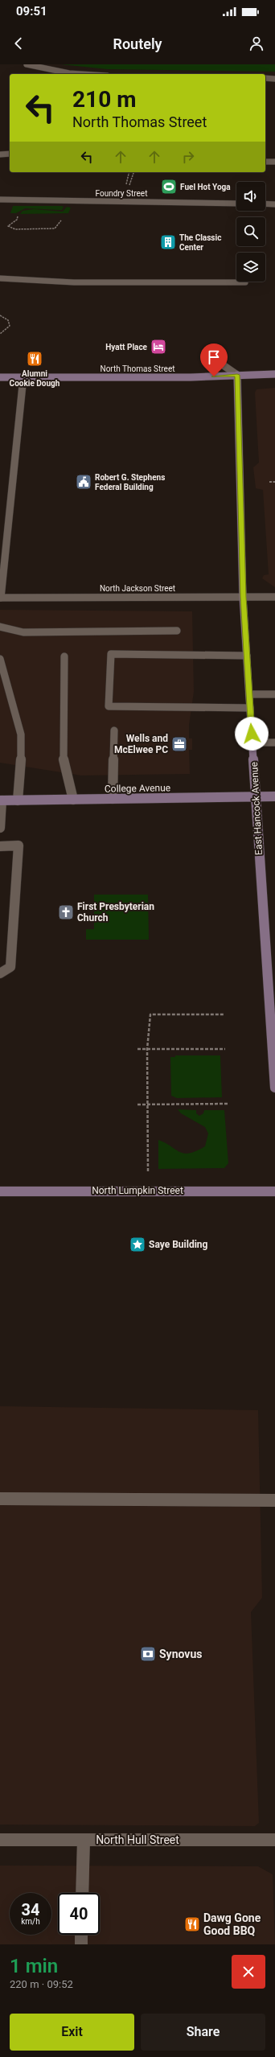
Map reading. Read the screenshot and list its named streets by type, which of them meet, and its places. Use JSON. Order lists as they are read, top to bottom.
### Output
{
  "streets": {
    "street": [
      "Foundry Street",
      "North Thomas Street",
      "North Jackson Street",
      "College Avenue",
      "East Hancock Avenue",
      "North Lumpkin Street",
      "North Hull Street"
    ]
  },
  "crossings": [
    ["North Thomas Street", "East Hancock Avenue"],
    ["North Jackson Street", "East Hancock Avenue"],
    ["College Avenue", "East Hancock Avenue"]
  ],
  "places": {
    "sports": ["Fuel Hot Yoga"],
    "building": ["The Classic Center"],
    "hotel": ["Hyatt Place"],
    "restaurant": ["Alumni Cookie Dough", "Dawg Gone Good BBQ"],
    "public building": ["Robert G. Stephens Federal Building"],
    "office": ["Wells and McElwee PC"],
    "church": ["First Presbyterian Church"],
    "place": ["Saye Building"],
    "bank": ["Synovus"]
  },
  "page": {
    "status": "09:51",
    "header": "Routely",
    "turn": ["210 m", "North Thomas Street"],
    "speed": "34 km/h",
    "limit": "40",
    "heading": ["1 min", "220 m · 09:52"],
    "buttons": ["Exit", "Share"]
  }
}
